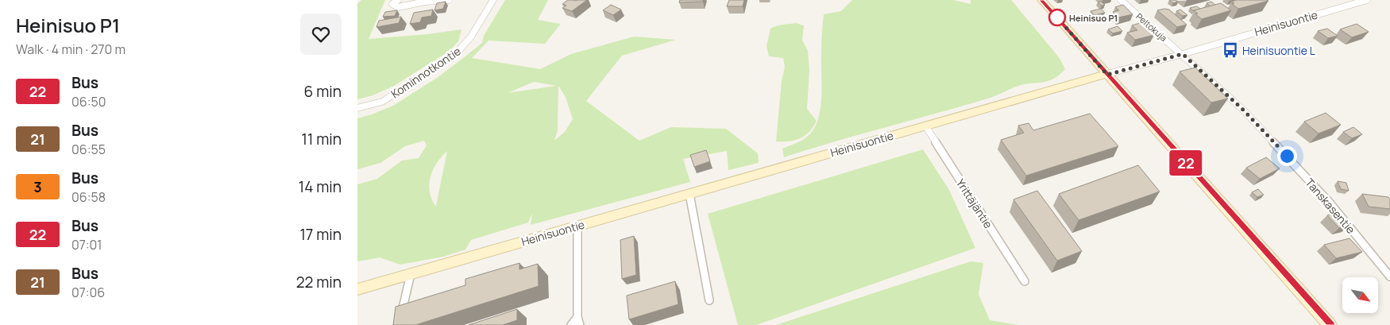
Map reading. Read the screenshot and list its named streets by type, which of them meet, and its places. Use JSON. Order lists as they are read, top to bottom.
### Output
{
  "streets": {
    "street": [
      "Heinisuontie",
      "Peltokuja",
      "Kominnotkontie",
      "Yrittäjäntie",
      "Tanskasentie"
    ]
  },
  "crossings": [
    ["Heinisuontie", "Peltokuja"],
    ["Heinisuontie", "Yrittäjäntie"],
    ["Heinisuontie", "Tanskasentie"],
    ["Peltokuja", "Tanskasentie"]
  ],
  "places": {
    "other": ["Heinisuo P1"],
    "bus stop": ["Heinisuontie L"]
  },
  "lines": ["bus line 22"],
  "north": "bottom right",
  "page": {
    "heading": ["Heinisuo P1", "Walk · 4 min · 270 m"],
    "on_map": "22",
    "list": [
      {
        "mark": "22",
        "name": "Bus",
        "note": "06:50",
        "value": "6 min"
      },
      {
        "mark": "21",
        "name": "Bus",
        "note": "06:55",
        "value": "11 min"
      },
      {
        "mark": "3",
        "name": "Bus",
        "note": "06:58",
        "value": "14 min"
      },
      {
        "mark": "22",
        "name": "Bus",
        "note": "07:01",
        "value": "17 min"
      },
      {
        "mark": "21",
        "name": "Bus",
        "note": "07:06",
        "value": "22 min"
      }
    ]
  }
}
